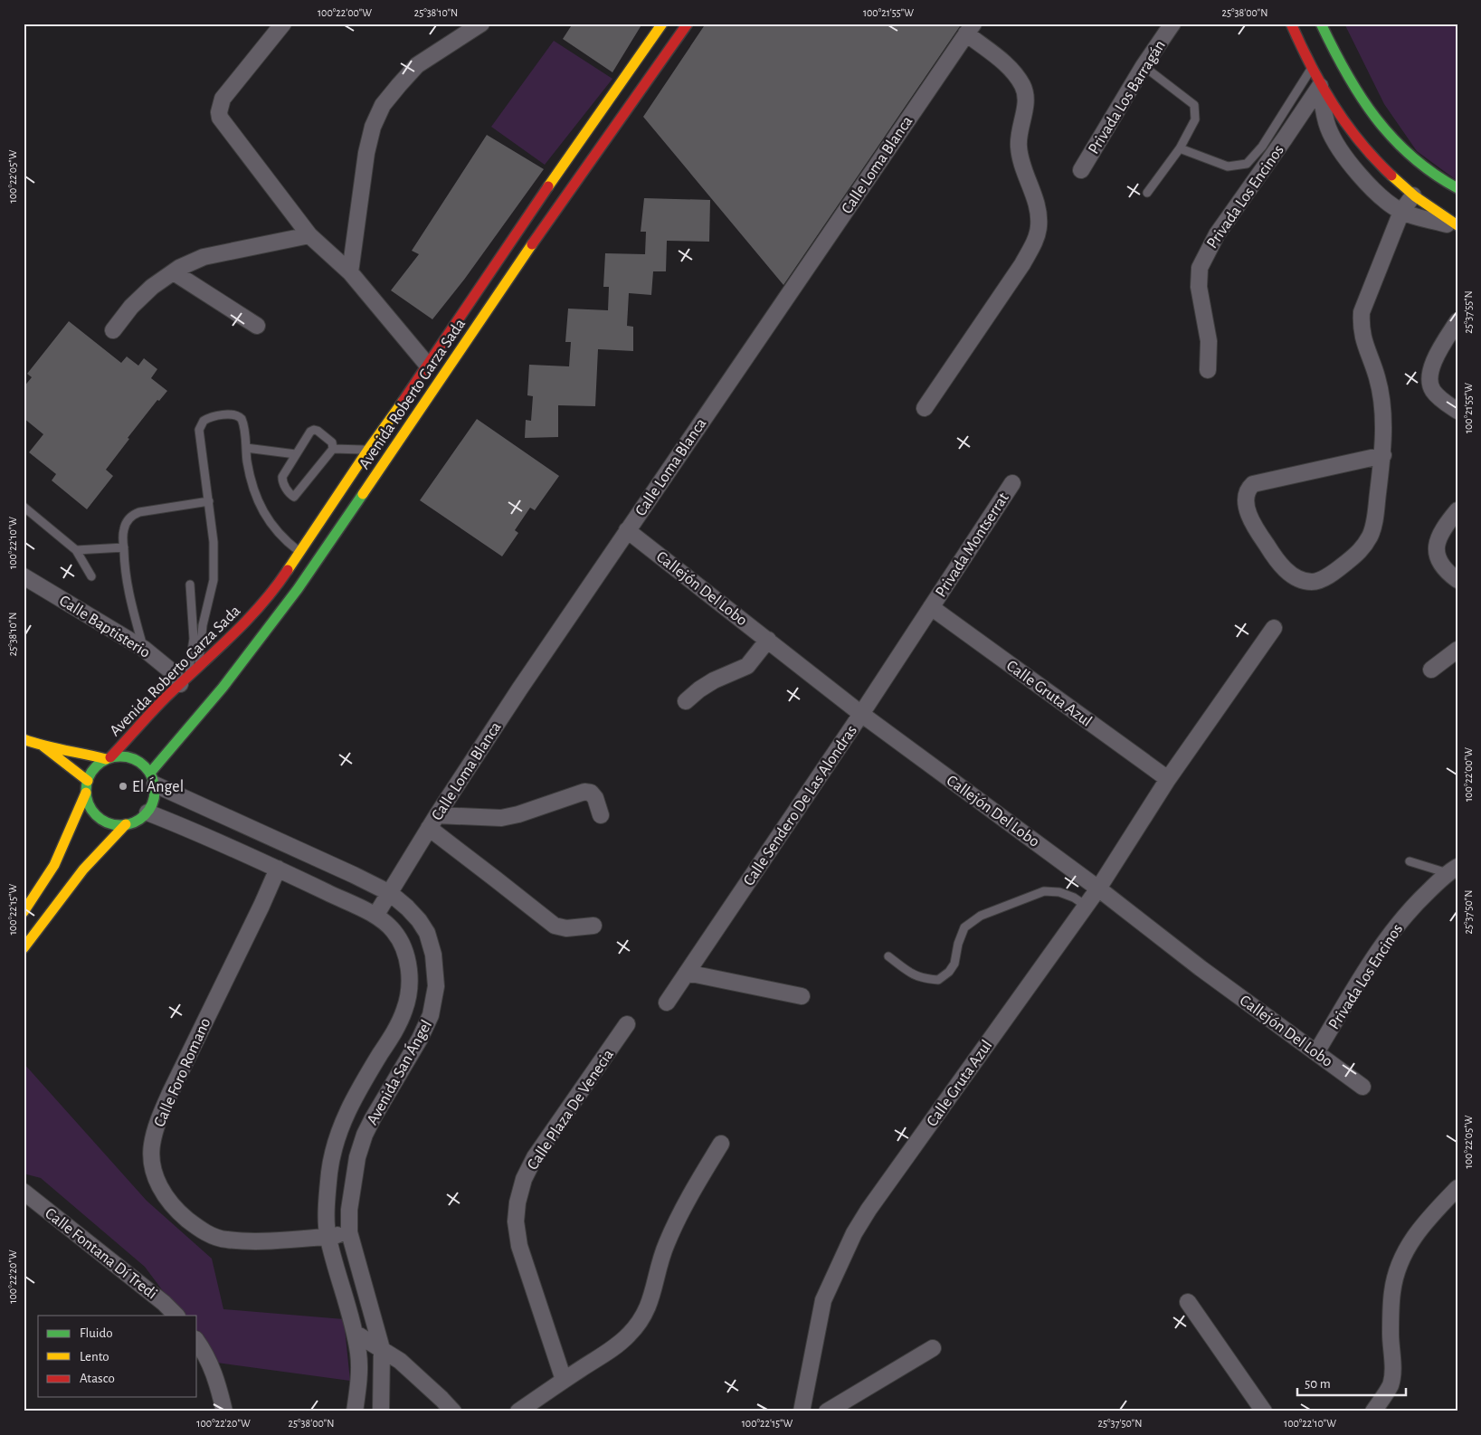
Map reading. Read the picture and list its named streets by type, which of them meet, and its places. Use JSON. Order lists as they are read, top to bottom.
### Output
{
  "streets": {
    "street": [
      "Privada Los Barragán",
      "Calle Loma Blanca",
      "Privada Los Encinos",
      "Avenida Roberto Garza Sada",
      "Privada Montserrat",
      "Callejón Del Lobo",
      "Calle Baptisterio",
      "Calle Gruta Azul",
      "Calle Sendero De Las Alondras",
      "Calle Foro Romano",
      "Avenida San Ángel",
      "Calle Plaza De Venecia",
      "Calle Fontana Dí Tredi"
    ]
  },
  "crossings": [
    ["Calle Loma Blanca", "Callejón Del Lobo"],
    ["Calle Loma Blanca", "Avenida San Ángel"],
    ["Privada Los Encinos", "Callejón Del Lobo"],
    ["Avenida Roberto Garza Sada", "Calle Baptisterio"],
    ["Avenida Roberto Garza Sada", "Avenida San Ángel"],
    ["Privada Montserrat", "Calle Gruta Azul"],
    ["Privada Montserrat", "Calle Sendero De Las Alondras"],
    ["Callejón Del Lobo", "Calle Gruta Azul"],
    ["Callejón Del Lobo", "Calle Sendero De Las Alondras"],
    ["Calle Gruta Azul", "Calle Sendero De Las Alondras"],
    ["Calle Foro Romano", "Avenida San Ángel"]
  ],
  "places": ["El Ángel"],
  "legend": ["Fluido", "Lento", "Atasco"],
  "scale_bar": "50 m",
  "coordinates": [
    "100°22'00\"W",
    "25°38'10\"N",
    "100°21'55\"W",
    "25°38'00\"N",
    "100°22'05\"W",
    "25°37'55\"N",
    "100°22'10\"W",
    "100°22'15\"W",
    "25°37'50\"N",
    "100°22'20\"W"
  ]
}
